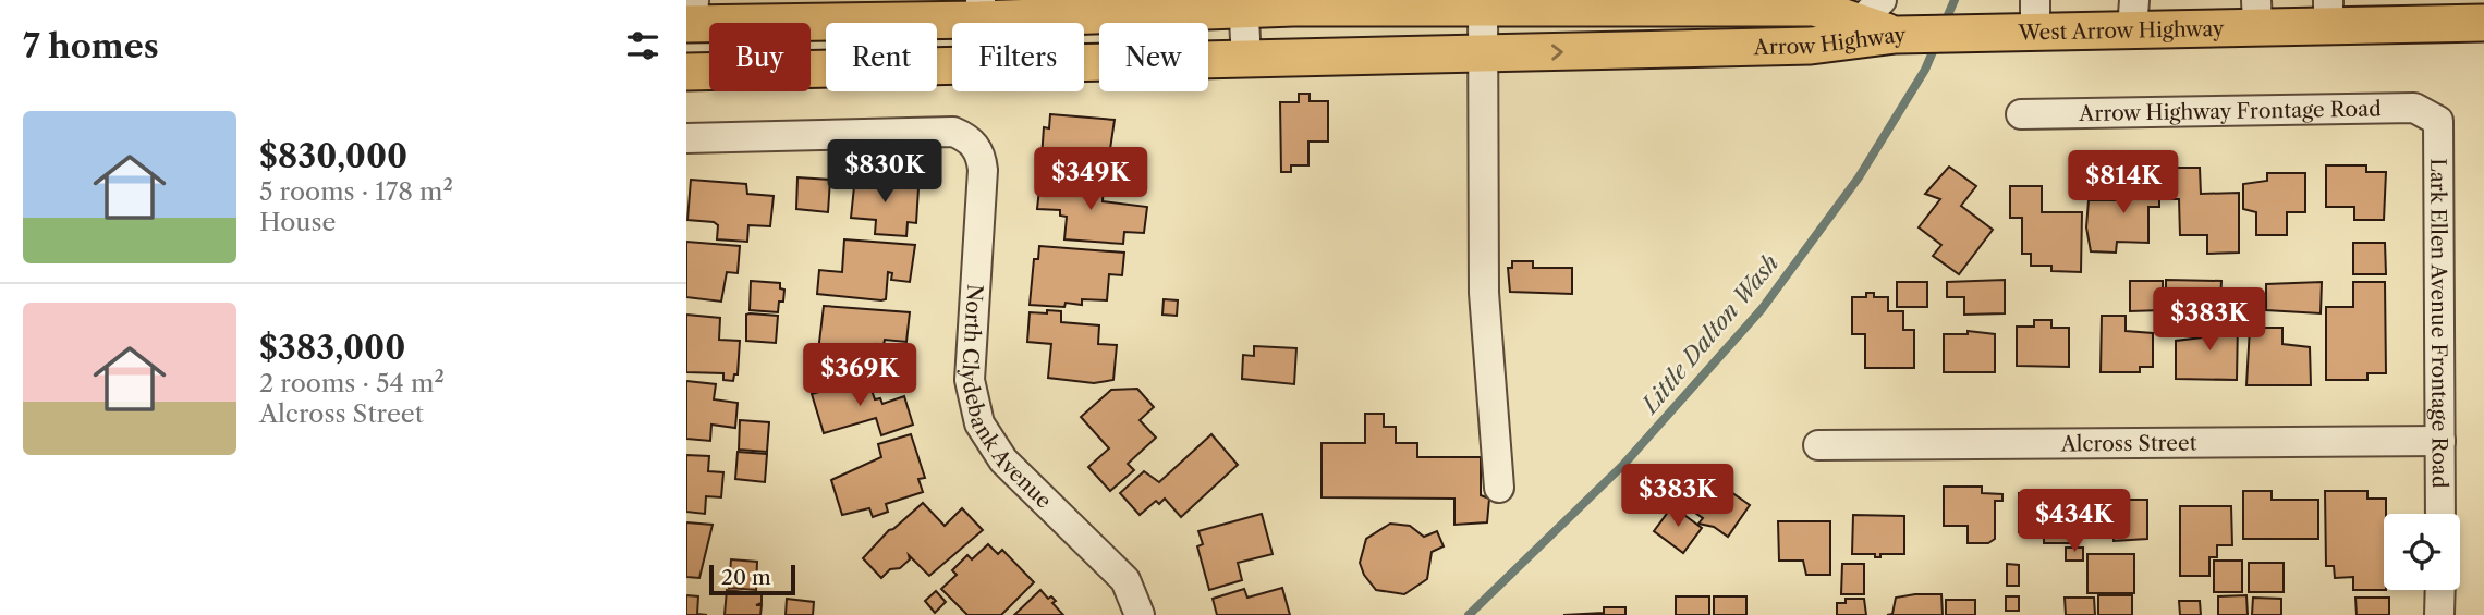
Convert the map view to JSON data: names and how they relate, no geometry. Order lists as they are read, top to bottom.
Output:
{
  "streets": {
    "main road": ["West Arrow Highway", "Arrow Highway"],
    "street": [
      "Arrow Highway Frontage Road",
      "Lark Ellen Avenue Frontage Road",
      "North Clydebank Avenue",
      "Alcross Street"
    ]
  },
  "crossings": [
    ["West Arrow Highway", "Arrow Highway"],
    ["Arrow Highway Frontage Road", "Lark Ellen Avenue Frontage Road"],
    ["Lark Ellen Avenue Frontage Road", "Alcross Street"]
  ],
  "water": ["Little Dalton Wash"],
  "scale_bar": "20 m",
  "page": {
    "heading": "7 homes",
    "chip": [
      "Buy",
      "Rent",
      "Filters",
      "New"
    ],
    "list": [
      {
        "name": "$830,000",
        "note": "5 rooms · 178 m² · House"
      },
      {
        "name": "$383,000",
        "note": "2 rooms · 54 m² · Alcross Street"
      }
    ],
    "price": [
      "$830K",
      "$349K",
      "$814K",
      "$383K",
      "$369K",
      "$383K",
      "$434K"
    ],
    "scale": "20 m"
  }
}
